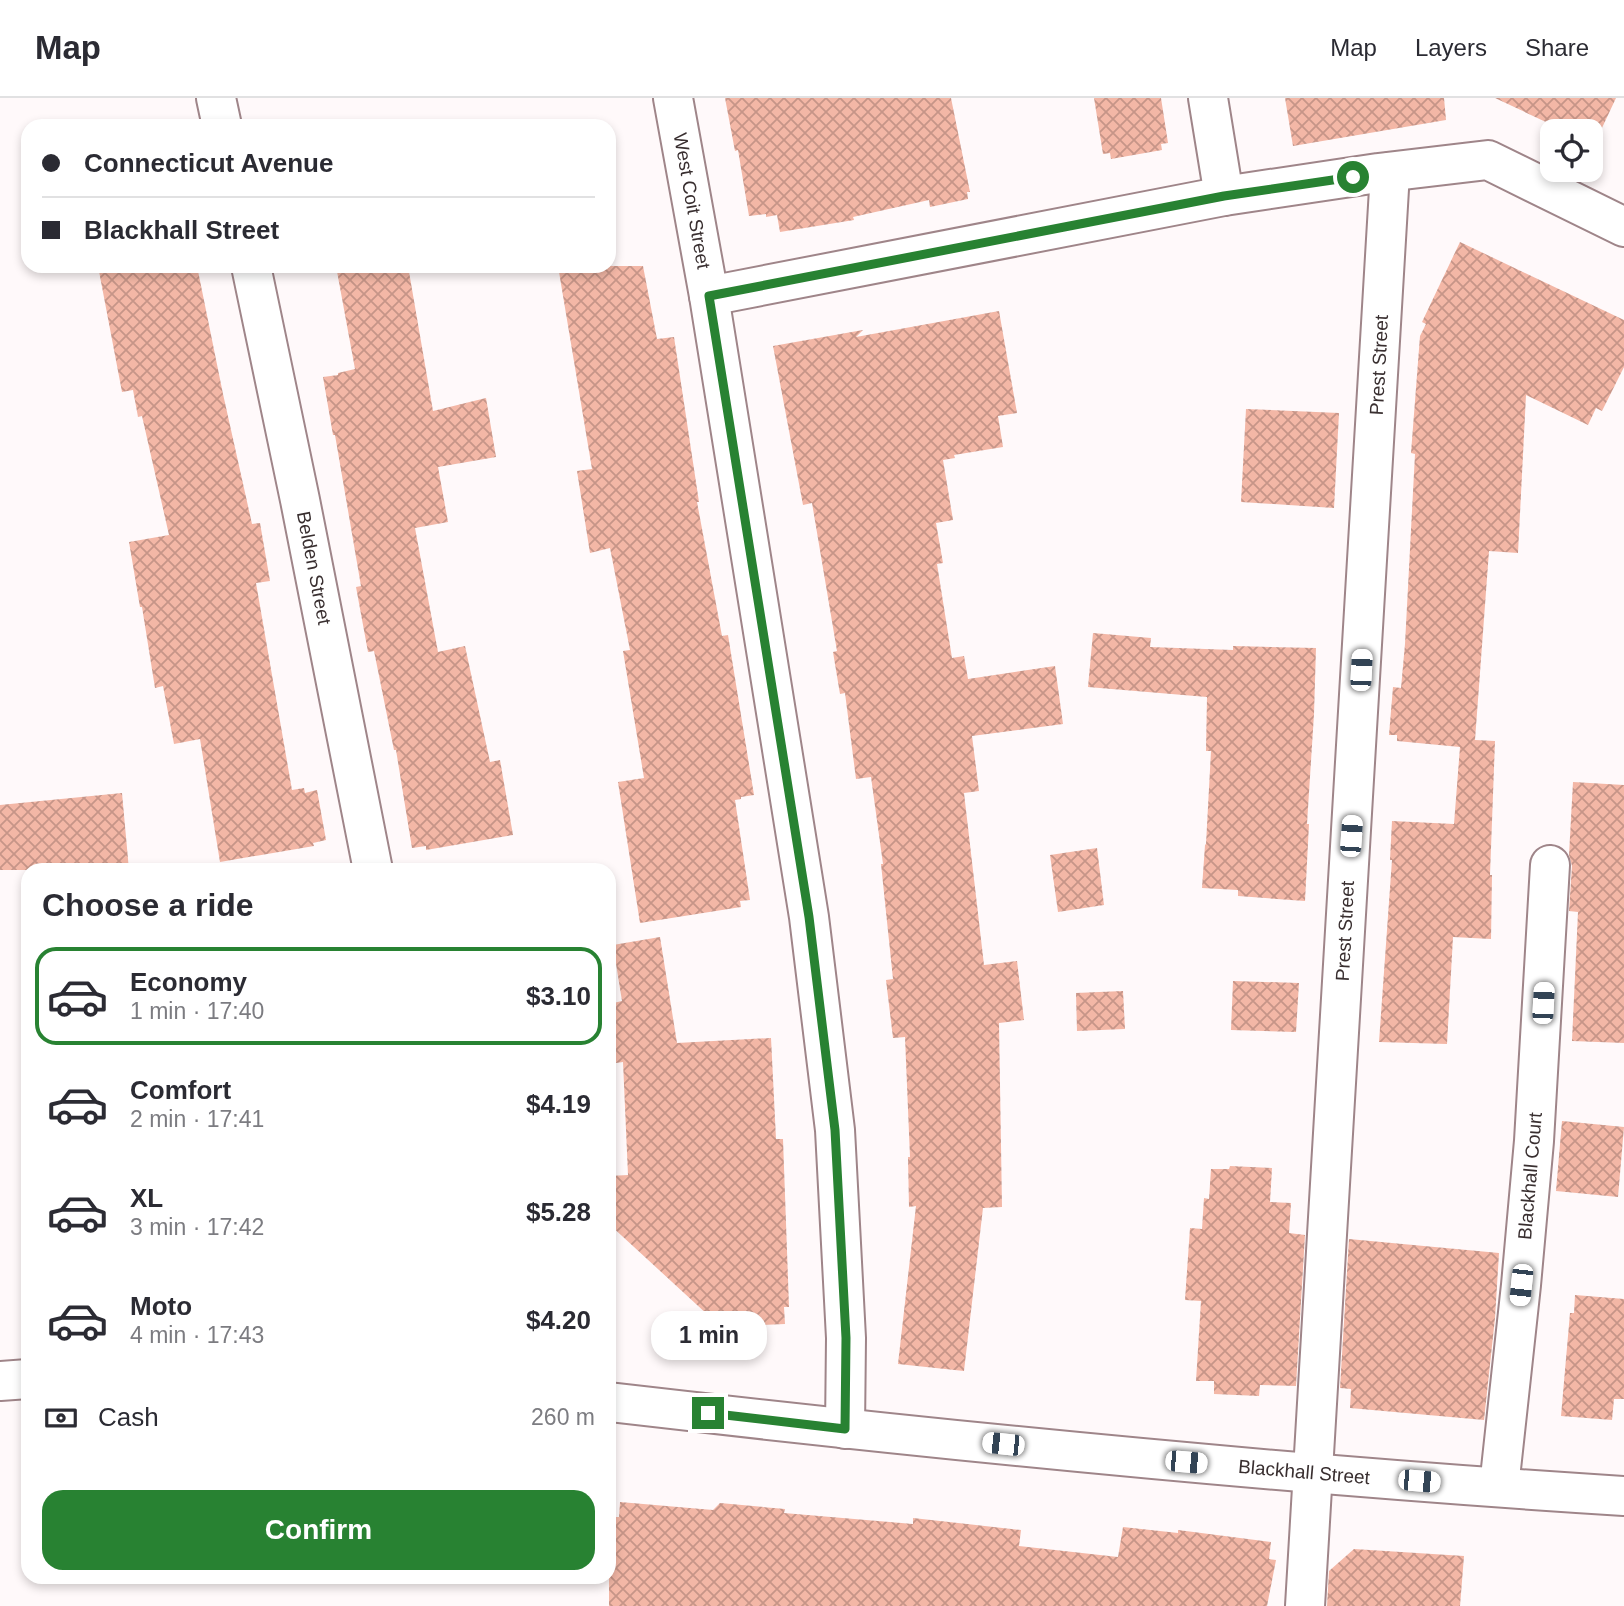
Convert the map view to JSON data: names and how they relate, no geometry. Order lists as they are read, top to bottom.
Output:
{
  "streets": {
    "street": [
      "West Coit Street",
      "Prest Street",
      "Belden Street",
      "Blackhall Court",
      "Blackhall Street"
    ]
  },
  "crossings": [
    ["West Coit Street", "Blackhall Street"],
    ["Prest Street", "Blackhall Street"],
    ["Blackhall Court", "Blackhall Street"]
  ],
  "page": {
    "header": "Map",
    "nav": ["Map", "Layers", "Share"],
    "banner": ["Connecticut Avenue", "Blackhall Street"],
    "heading": "Choose a ride",
    "list": [
      {
        "name": "Economy",
        "note": "1 min · 17:40",
        "value": "$3.10"
      },
      {
        "name": "Comfort",
        "note": "2 min · 17:41",
        "value": "$4.19"
      },
      {
        "name": "XL",
        "note": "3 min · 17:42",
        "value": "$5.28"
      },
      {
        "name": "Moto",
        "note": "4 min · 17:43",
        "value": "$4.20"
      }
    ],
    "bubble": "1 min",
    "pay": ["Cash", "260 m"],
    "buttons": "Confirm"
  }
}
